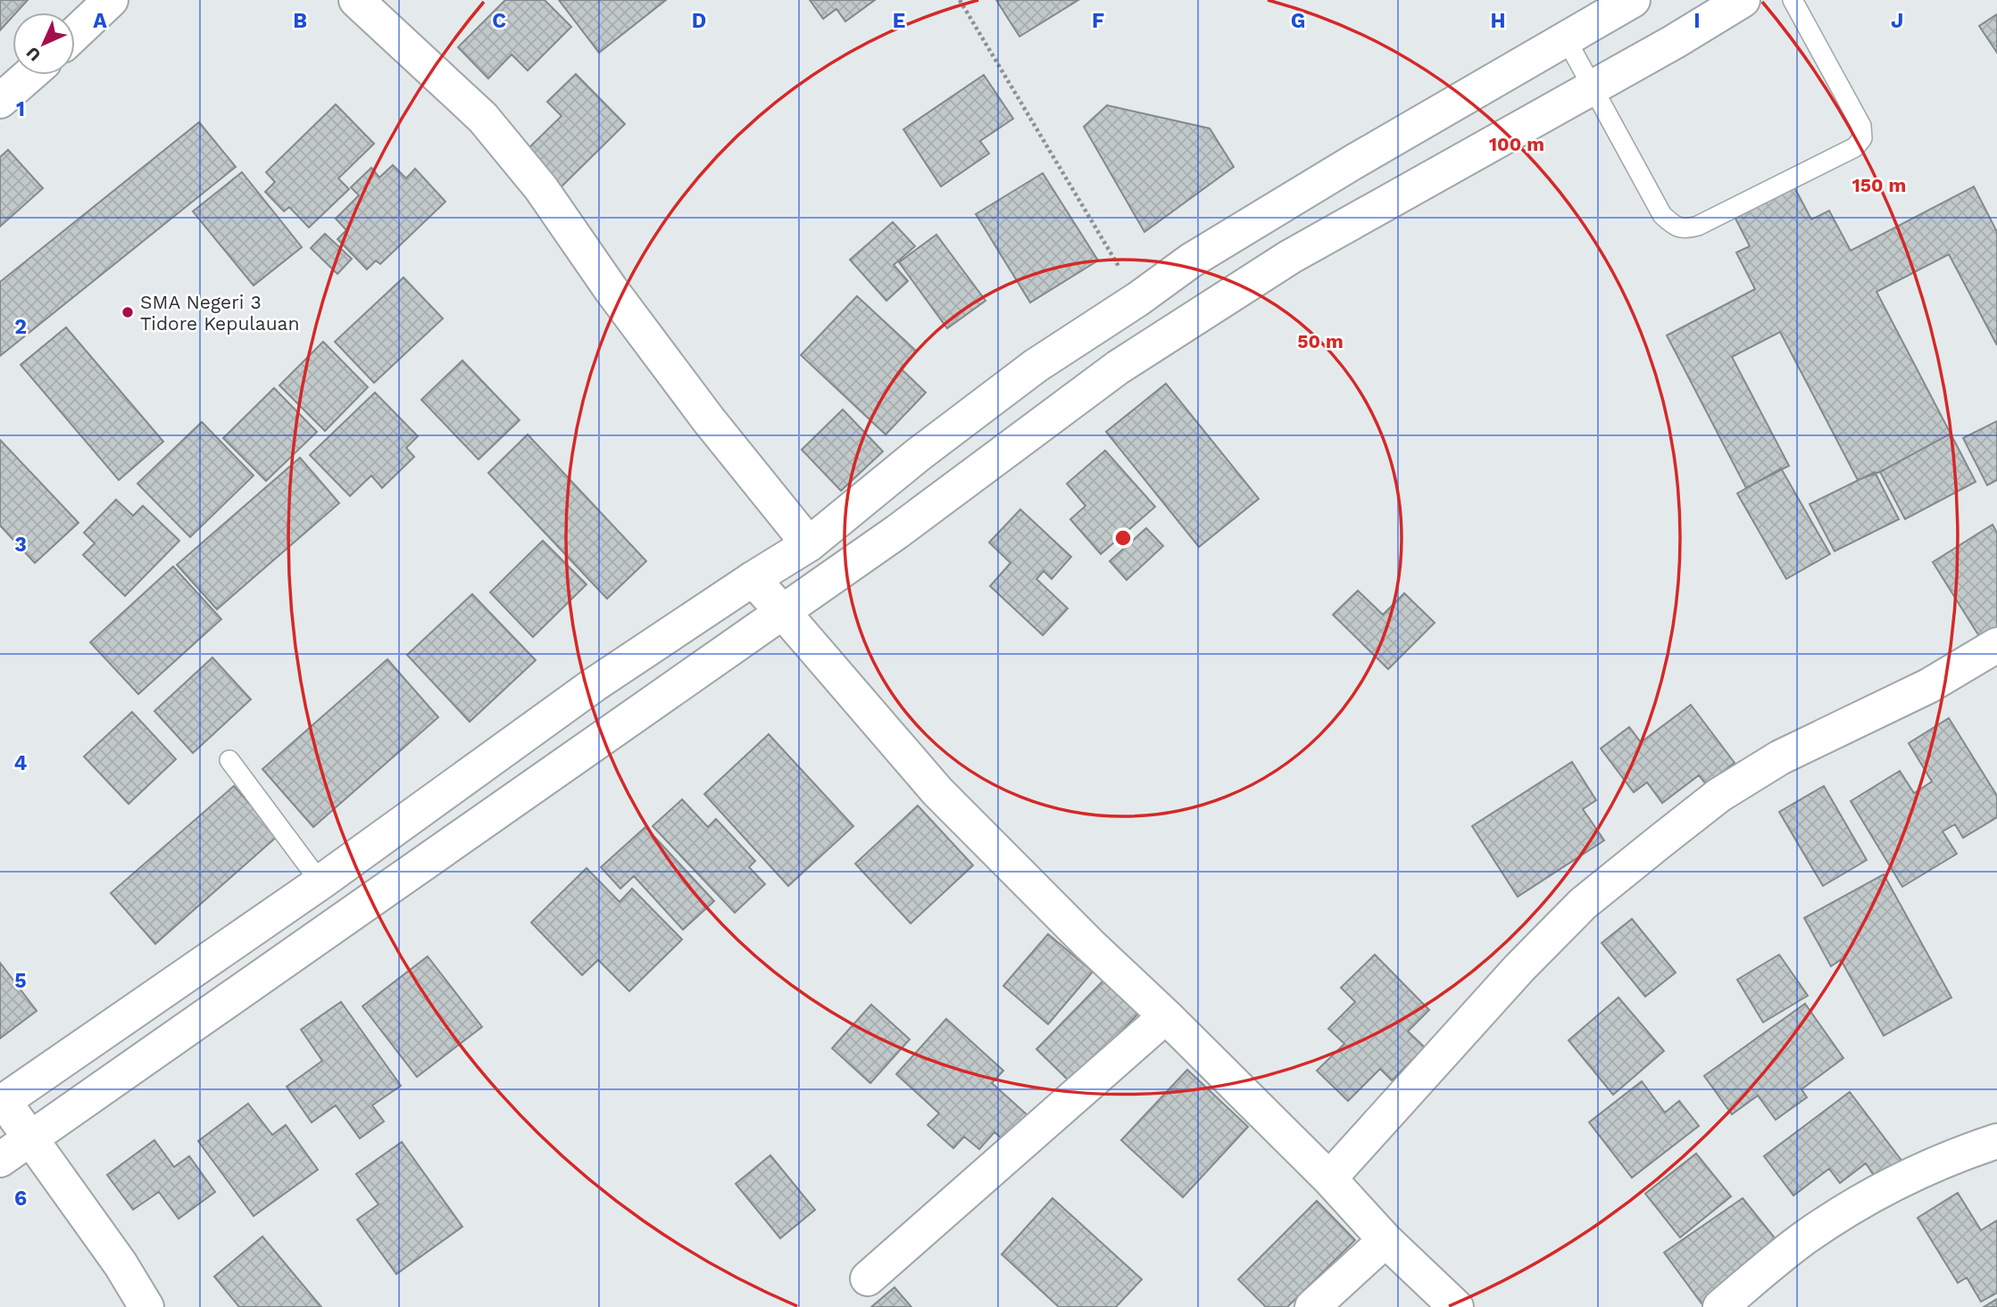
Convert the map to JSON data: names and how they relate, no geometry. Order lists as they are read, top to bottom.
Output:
{
  "places": ["SMA Negeri 3 Tidore Kepulauan"],
  "north": "bottom left",
  "grid": {
    "columns": [
      "A",
      "B",
      "C",
      "D",
      "E",
      "F",
      "G",
      "H",
      "I",
      "J"
    ],
    "rows": [
      "1",
      "2",
      "3",
      "4",
      "5",
      "6"
    ]
  },
  "rings": ["100 m", "150 m", "50 m"]
}
